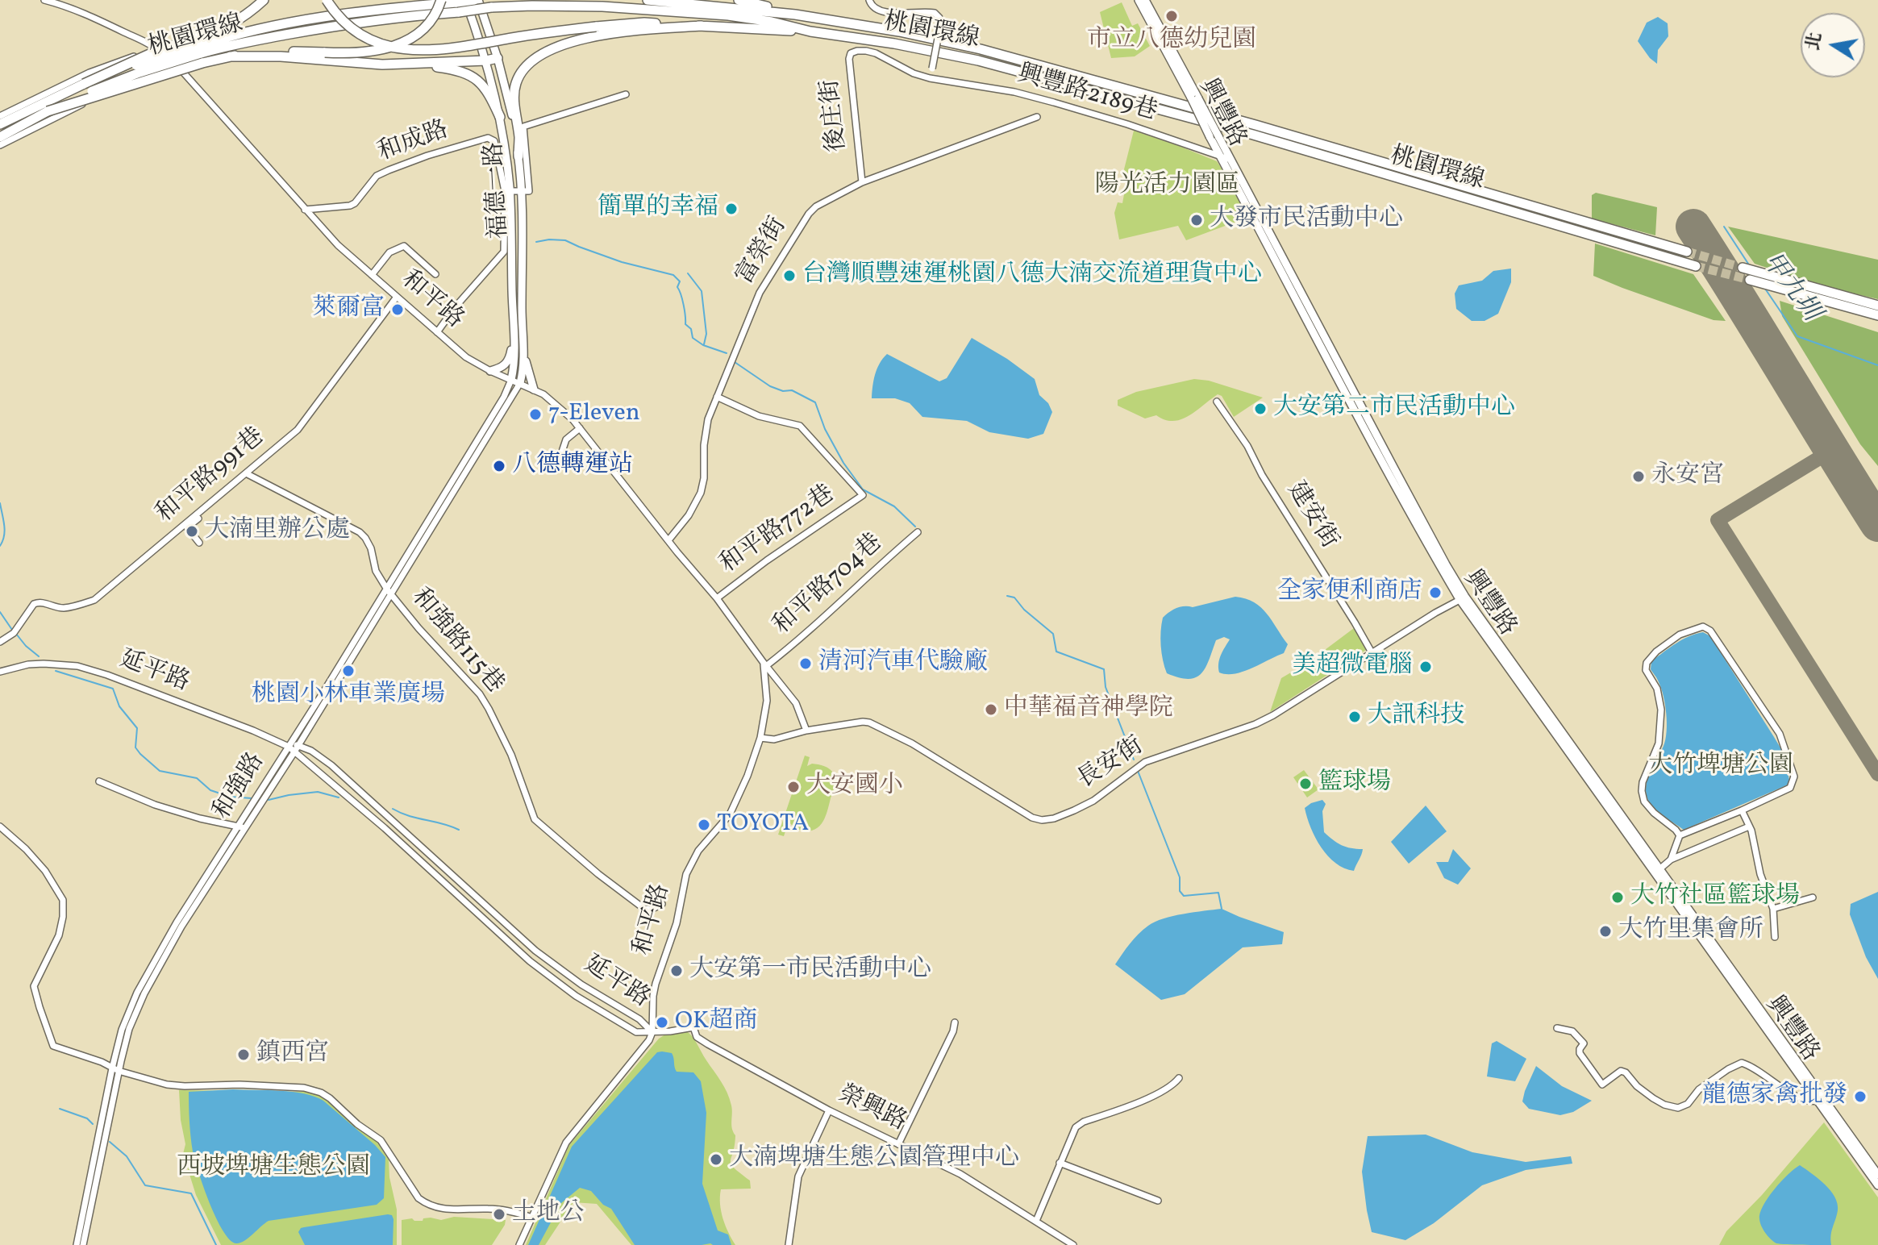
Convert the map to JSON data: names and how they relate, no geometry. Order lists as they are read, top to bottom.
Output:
{
  "streets": {
    "highway": ["桃園環線"],
    "main road": ["興豐路", "福德一路"],
    "street": [
      "興豐路2189巷",
      "後庄街",
      "和成路",
      "富榮街",
      "和平路",
      "和平路991巷",
      "建安街",
      "和平路772巷",
      "和平路704巷",
      "和強路115巷",
      "延平路",
      "長安街",
      "和強路",
      "榮興路"
    ]
  },
  "crossings": [
    ["桃園環線", "福德一路"],
    ["興豐路2189巷", "興豐路"],
    ["興豐路2189巷", "後庄街"],
    ["興豐路", "長安街"],
    ["後庄街", "富榮街"],
    ["和成路", "福德一路"],
    ["和成路", "和平路"],
    ["福德一路", "和平路"],
    ["福德一路", "和強路"],
    ["富榮街", "和平路"],
    ["富榮街", "和平路772巷"],
    ["和平路", "和平路991巷"],
    ["和平路", "和平路772巷"],
    ["和平路", "和平路704巷"],
    ["和平路", "延平路"],
    ["和平路", "長安街"],
    ["和平路", "和強路"],
    ["和平路", "榮興路"],
    ["建安街", "長安街"],
    ["和強路115巷", "和強路"],
    ["延平路", "和強路"],
    ["延平路", "榮興路"]
  ],
  "water": ["甲九圳"],
  "parks": ["陽光活力園區", "大竹埤塘公園", "西坡埤塘生態公園"],
  "places": [
    "市立八德幼兒園",
    "簡單的幸福",
    "大發市民活動中心",
    "台灣順豐速運桃園八德大湳交流道理貨中心",
    "萊爾富",
    "大安第二市民活動中心",
    "7-Eleven",
    "八德轉運站",
    "永安宮",
    "大湳里辦公處",
    "全家便利商店",
    "清河汽車代驗廠",
    "美超微電腦",
    "桃園小林車業廣場",
    "中華福音神學院",
    "大訊科技",
    "籃球場",
    "大安國小",
    "TOYOTA",
    "大竹社區籃球場",
    "大竹里集會所",
    "大安第一市民活動中心",
    "OK超商",
    "鎮西宮",
    "龍德家禽批發",
    "大湳埤塘生態公園管理中心",
    "土地公"
  ],
  "north": "left"
}
